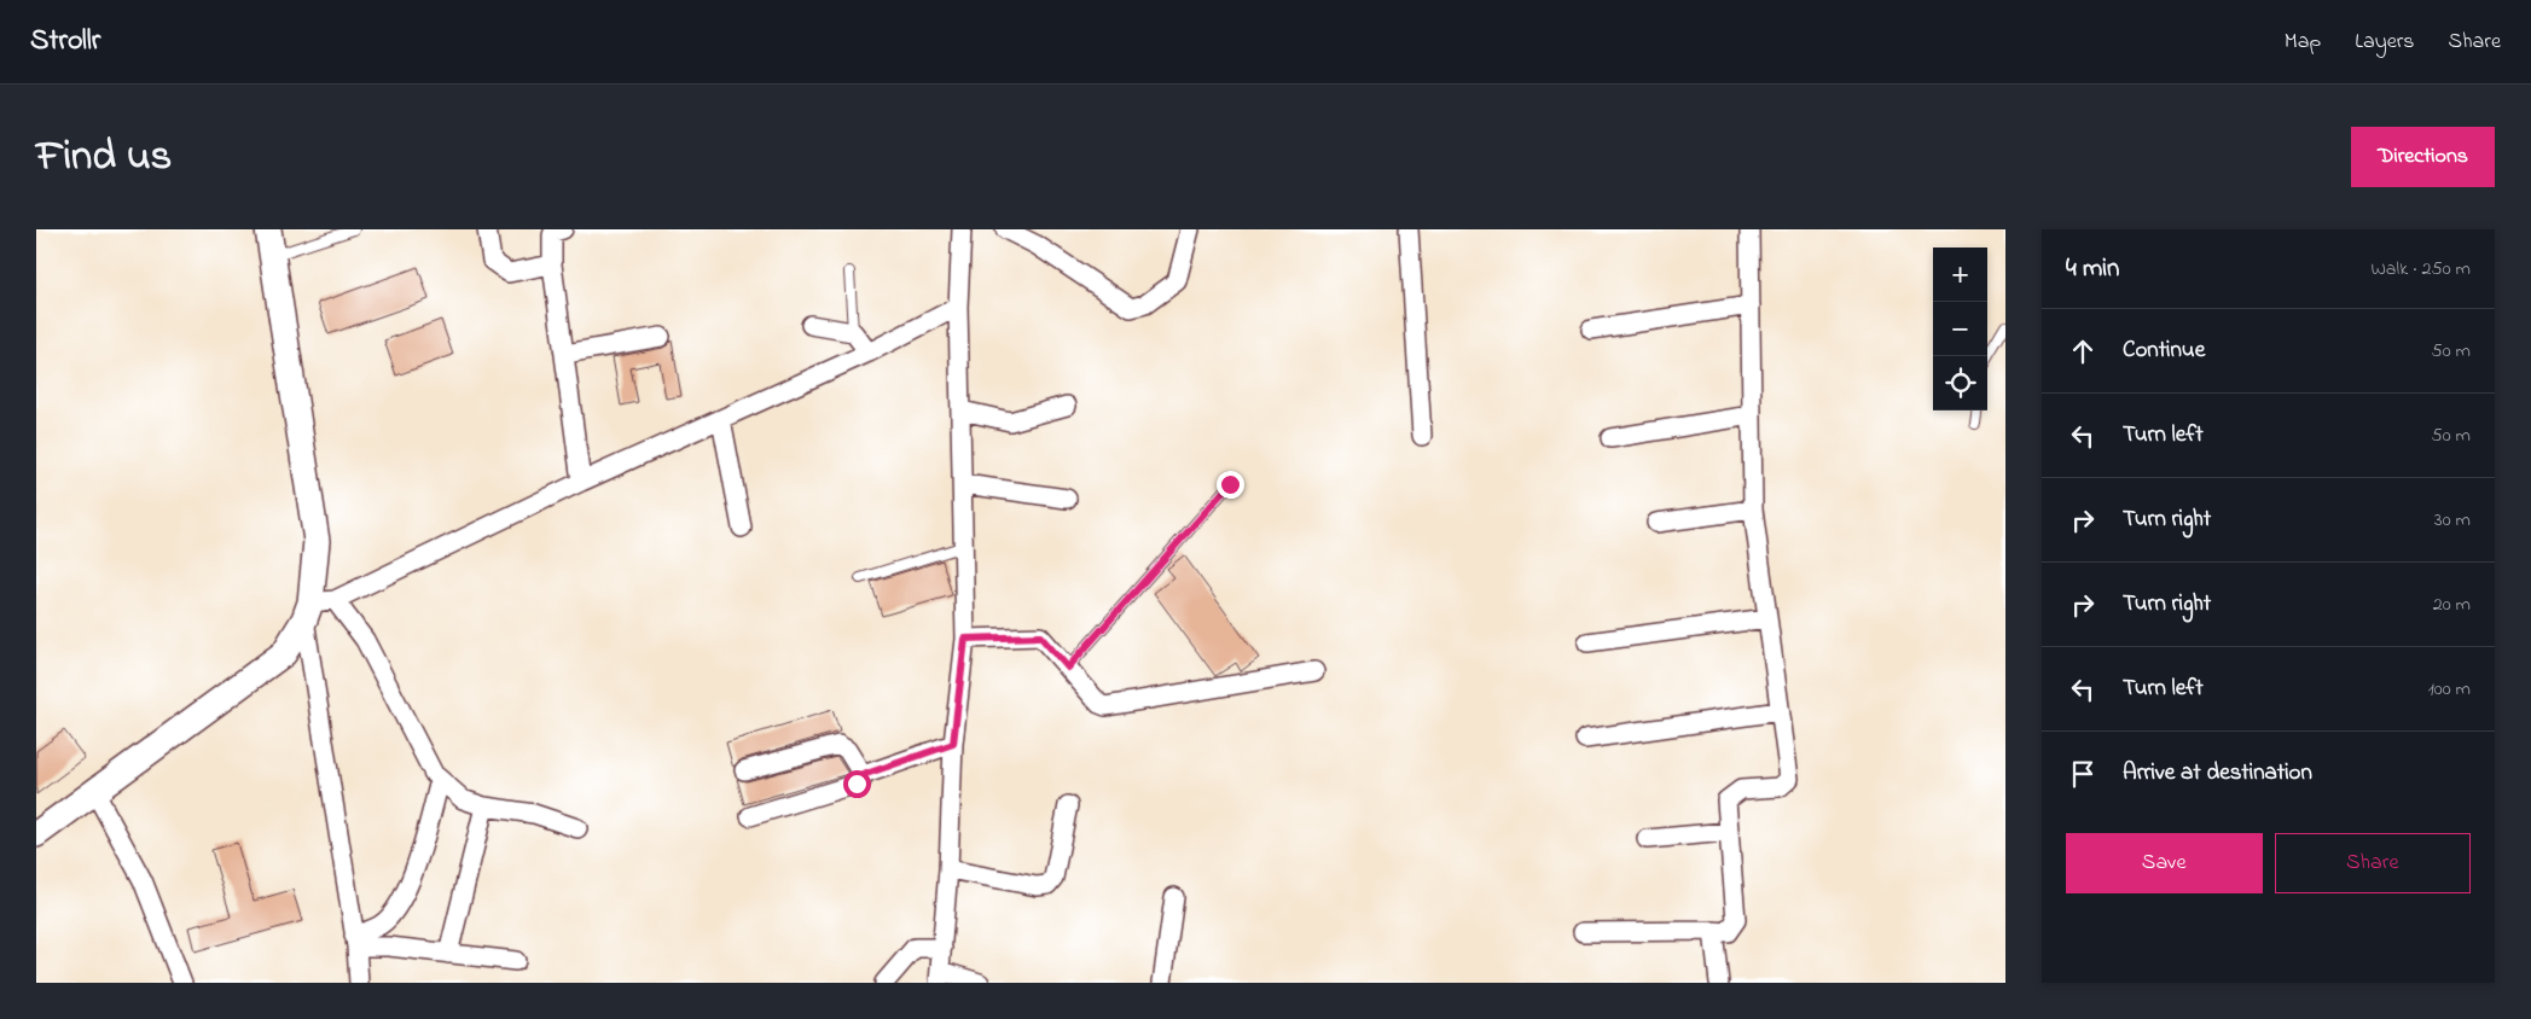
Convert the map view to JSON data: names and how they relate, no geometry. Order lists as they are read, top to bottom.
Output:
{
  "page": {
    "header": "Strollr",
    "nav": ["Map", "Layers", "Share"],
    "title": "Find us",
    "buttons": [
      "Directions",
      ["Save", "Share"]
    ],
    "heading": ["4 min", "Walk · 250 m"],
    "map_buttons": ["+", "−"],
    "list": [
      ["Continue", "50 m"],
      ["Turn left", "50 m"],
      ["Turn right", "30 m"],
      ["Turn right", "20 m"],
      ["Turn left", "100 m"],
      "Arrive at destination"
    ]
  }
}
